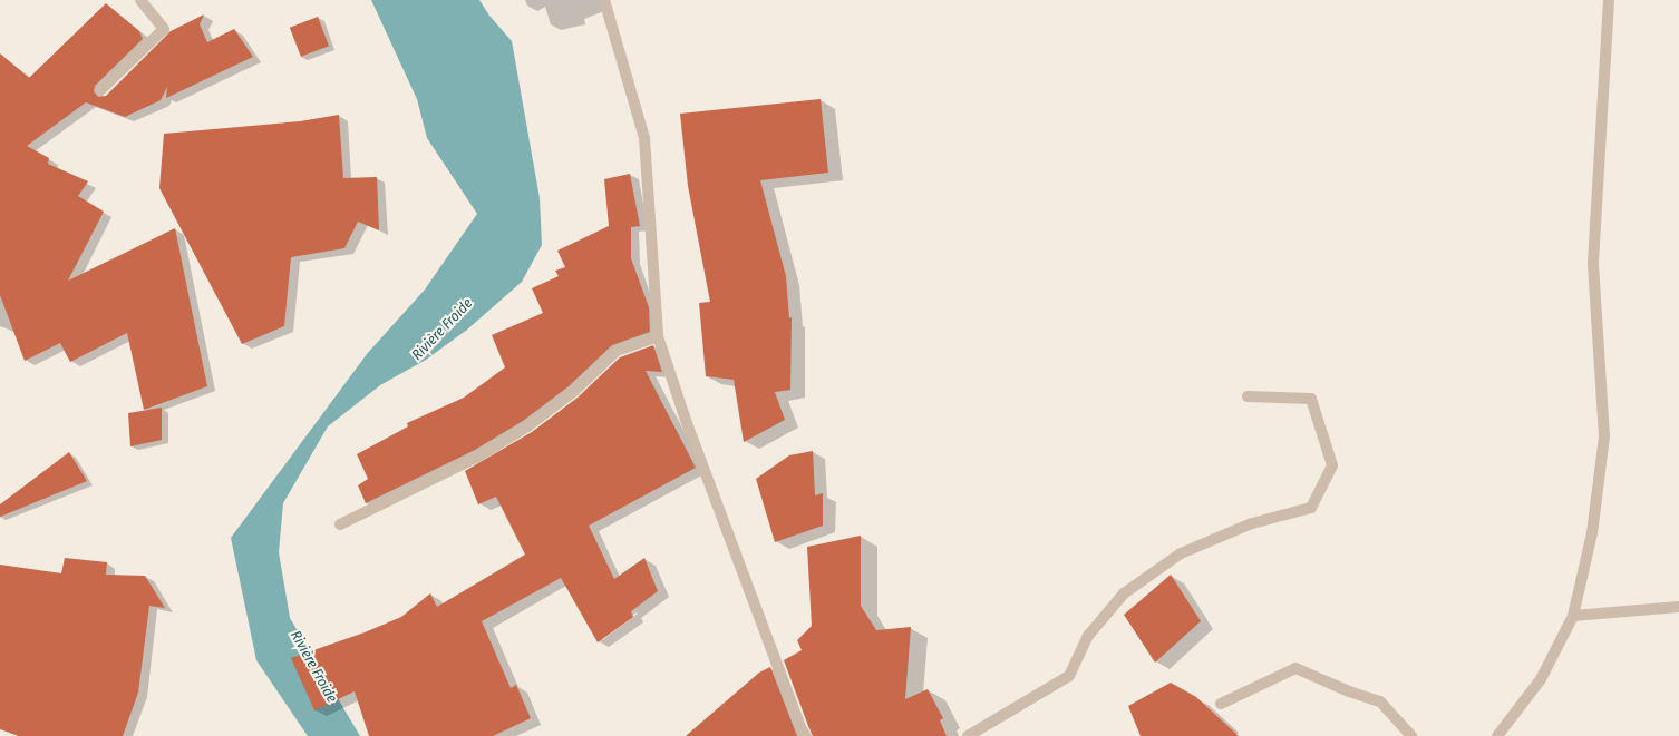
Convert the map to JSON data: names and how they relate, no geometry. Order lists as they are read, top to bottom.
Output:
{
  "water": ["Rivière Froide"]
}
